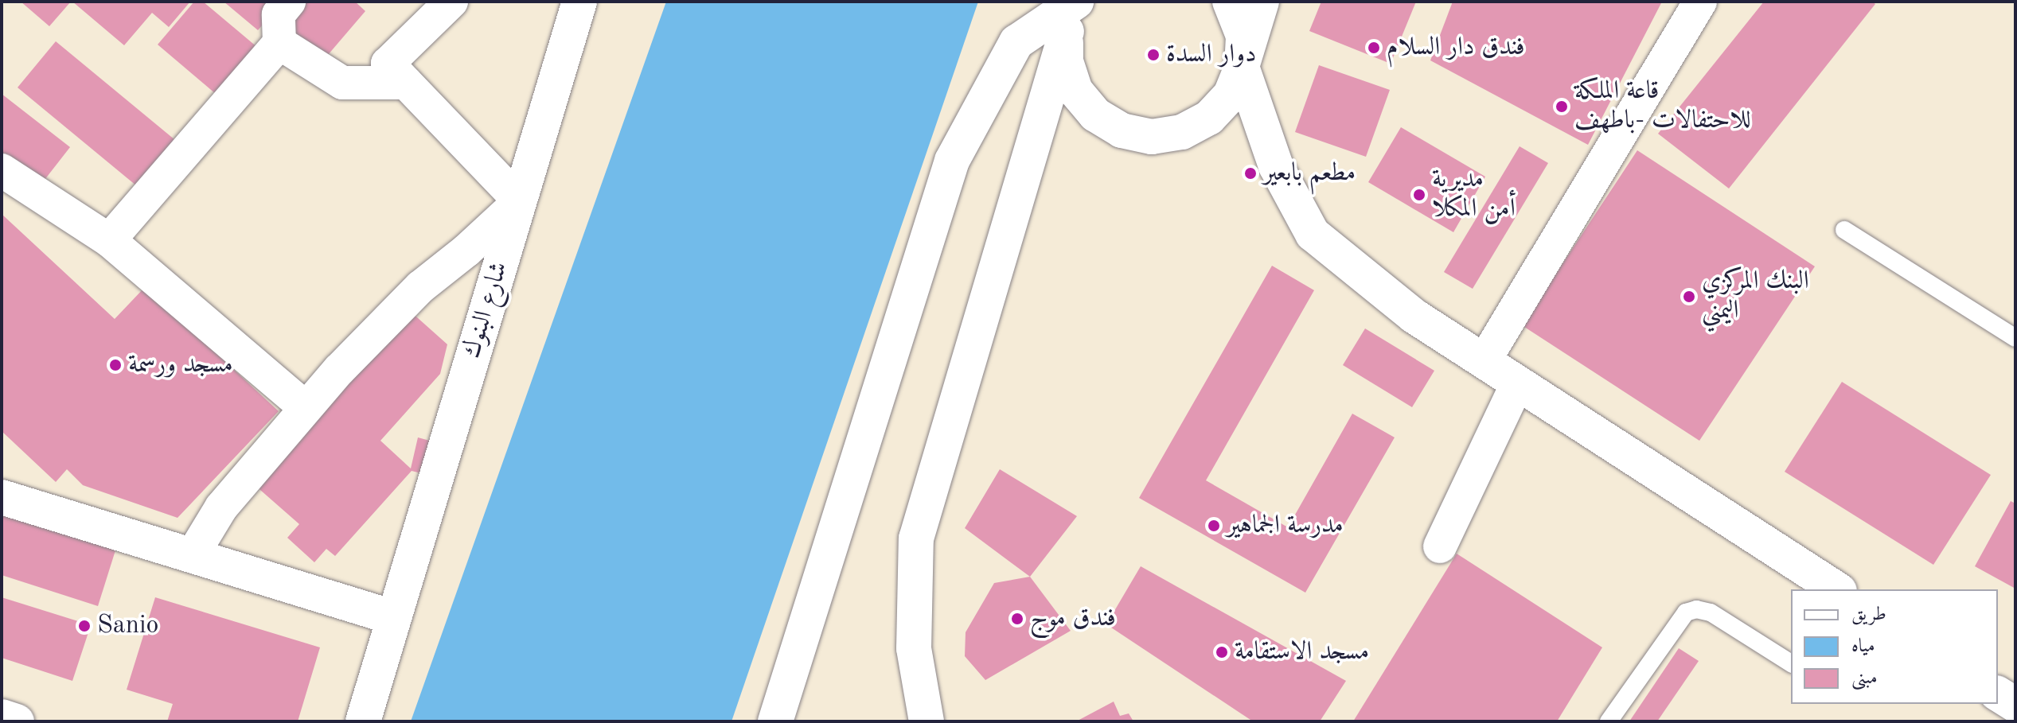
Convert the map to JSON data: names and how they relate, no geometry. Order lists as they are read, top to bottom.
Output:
{
  "streets": {
    "main road": ["شارع البنوك"]
  },
  "places": [
    "فندق دار السلام",
    "دوار السدة",
    "قاعة الملكة للاحتفالات -باطهف",
    "مطعم بابعير",
    "مديرية أمن المكلا",
    "البنك المركزي اليمني",
    "مسجد ورسمة",
    "مدرسة الجماهير",
    "فندق موج",
    "Sanio",
    "مسجد الاستقامة"
  ],
  "legend": ["طريق", "مياه", "مبنى"]
}
